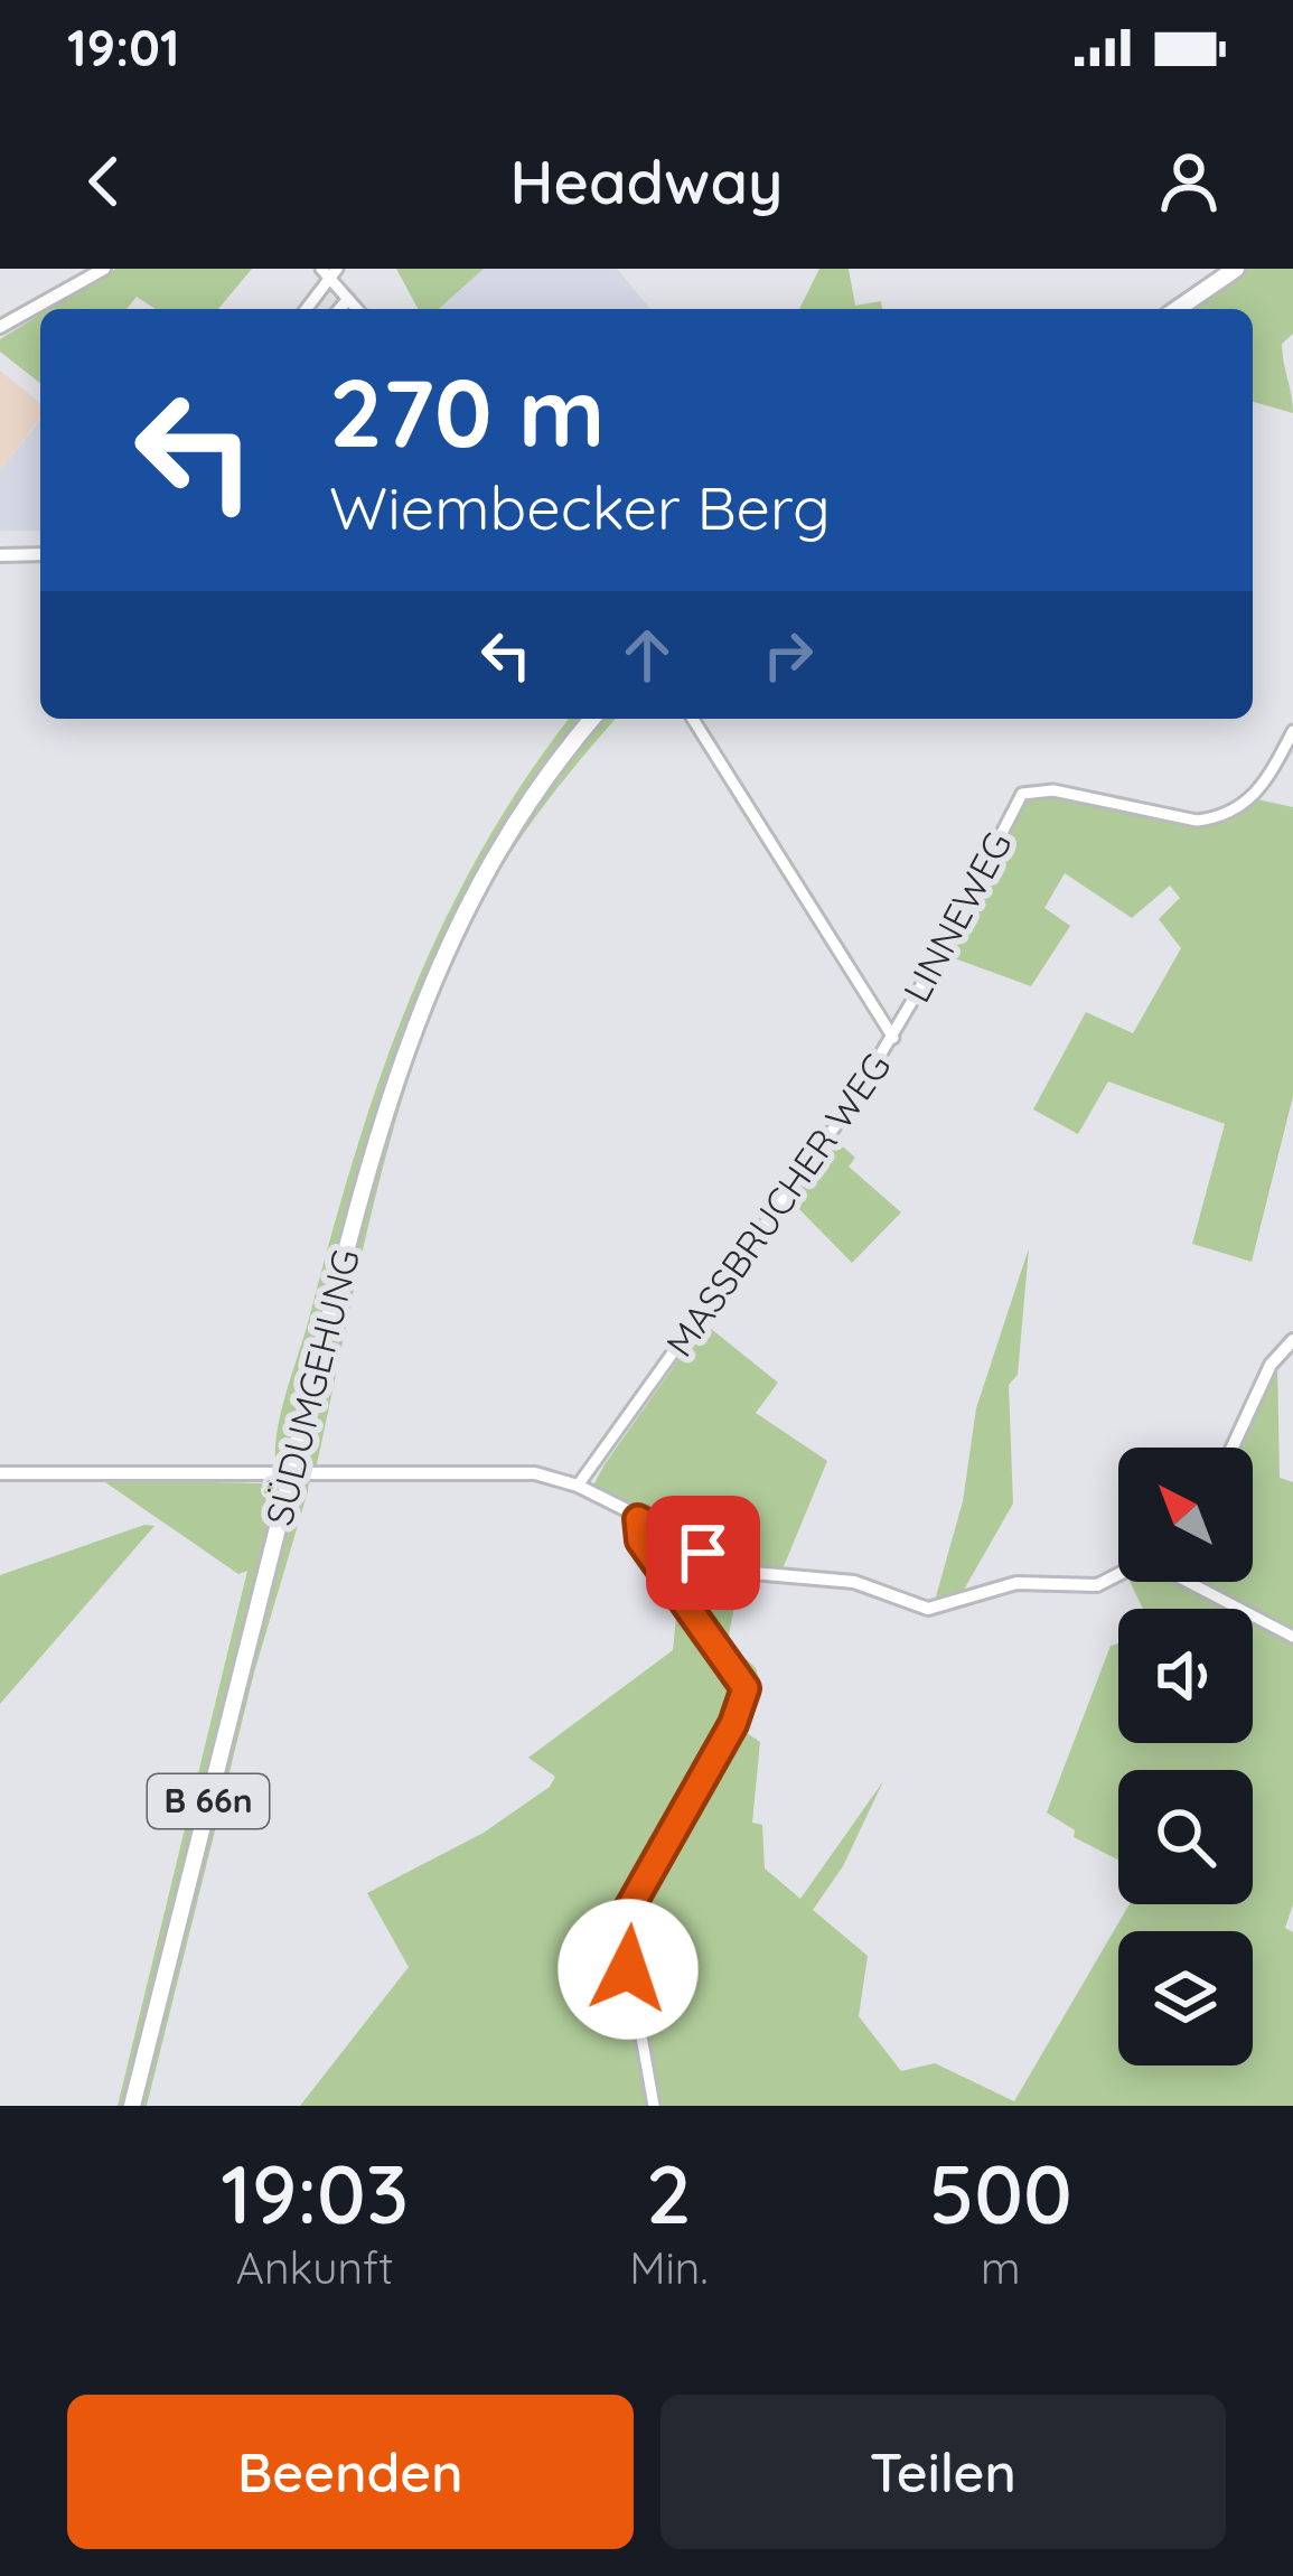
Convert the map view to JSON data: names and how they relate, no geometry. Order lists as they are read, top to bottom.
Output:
{
  "streets": {
    "main road": ["SÜDUMGEHUNG", "B 66n"],
    "street": ["LINNEWEG", "MASSBRUCHER WEG"]
  },
  "crossings": [
    ["LINNEWEG", "MASSBRUCHER WEG"]
  ],
  "north": "top left",
  "page": {
    "status": "19:01",
    "header": "Headway",
    "turn": ["270 m", "Wiembecker Berg"],
    "eta": [
      "19:03",
      "Ankunft",
      "2",
      "Min.",
      "500",
      "m"
    ],
    "buttons": ["Beenden", "Teilen"]
  }
}
